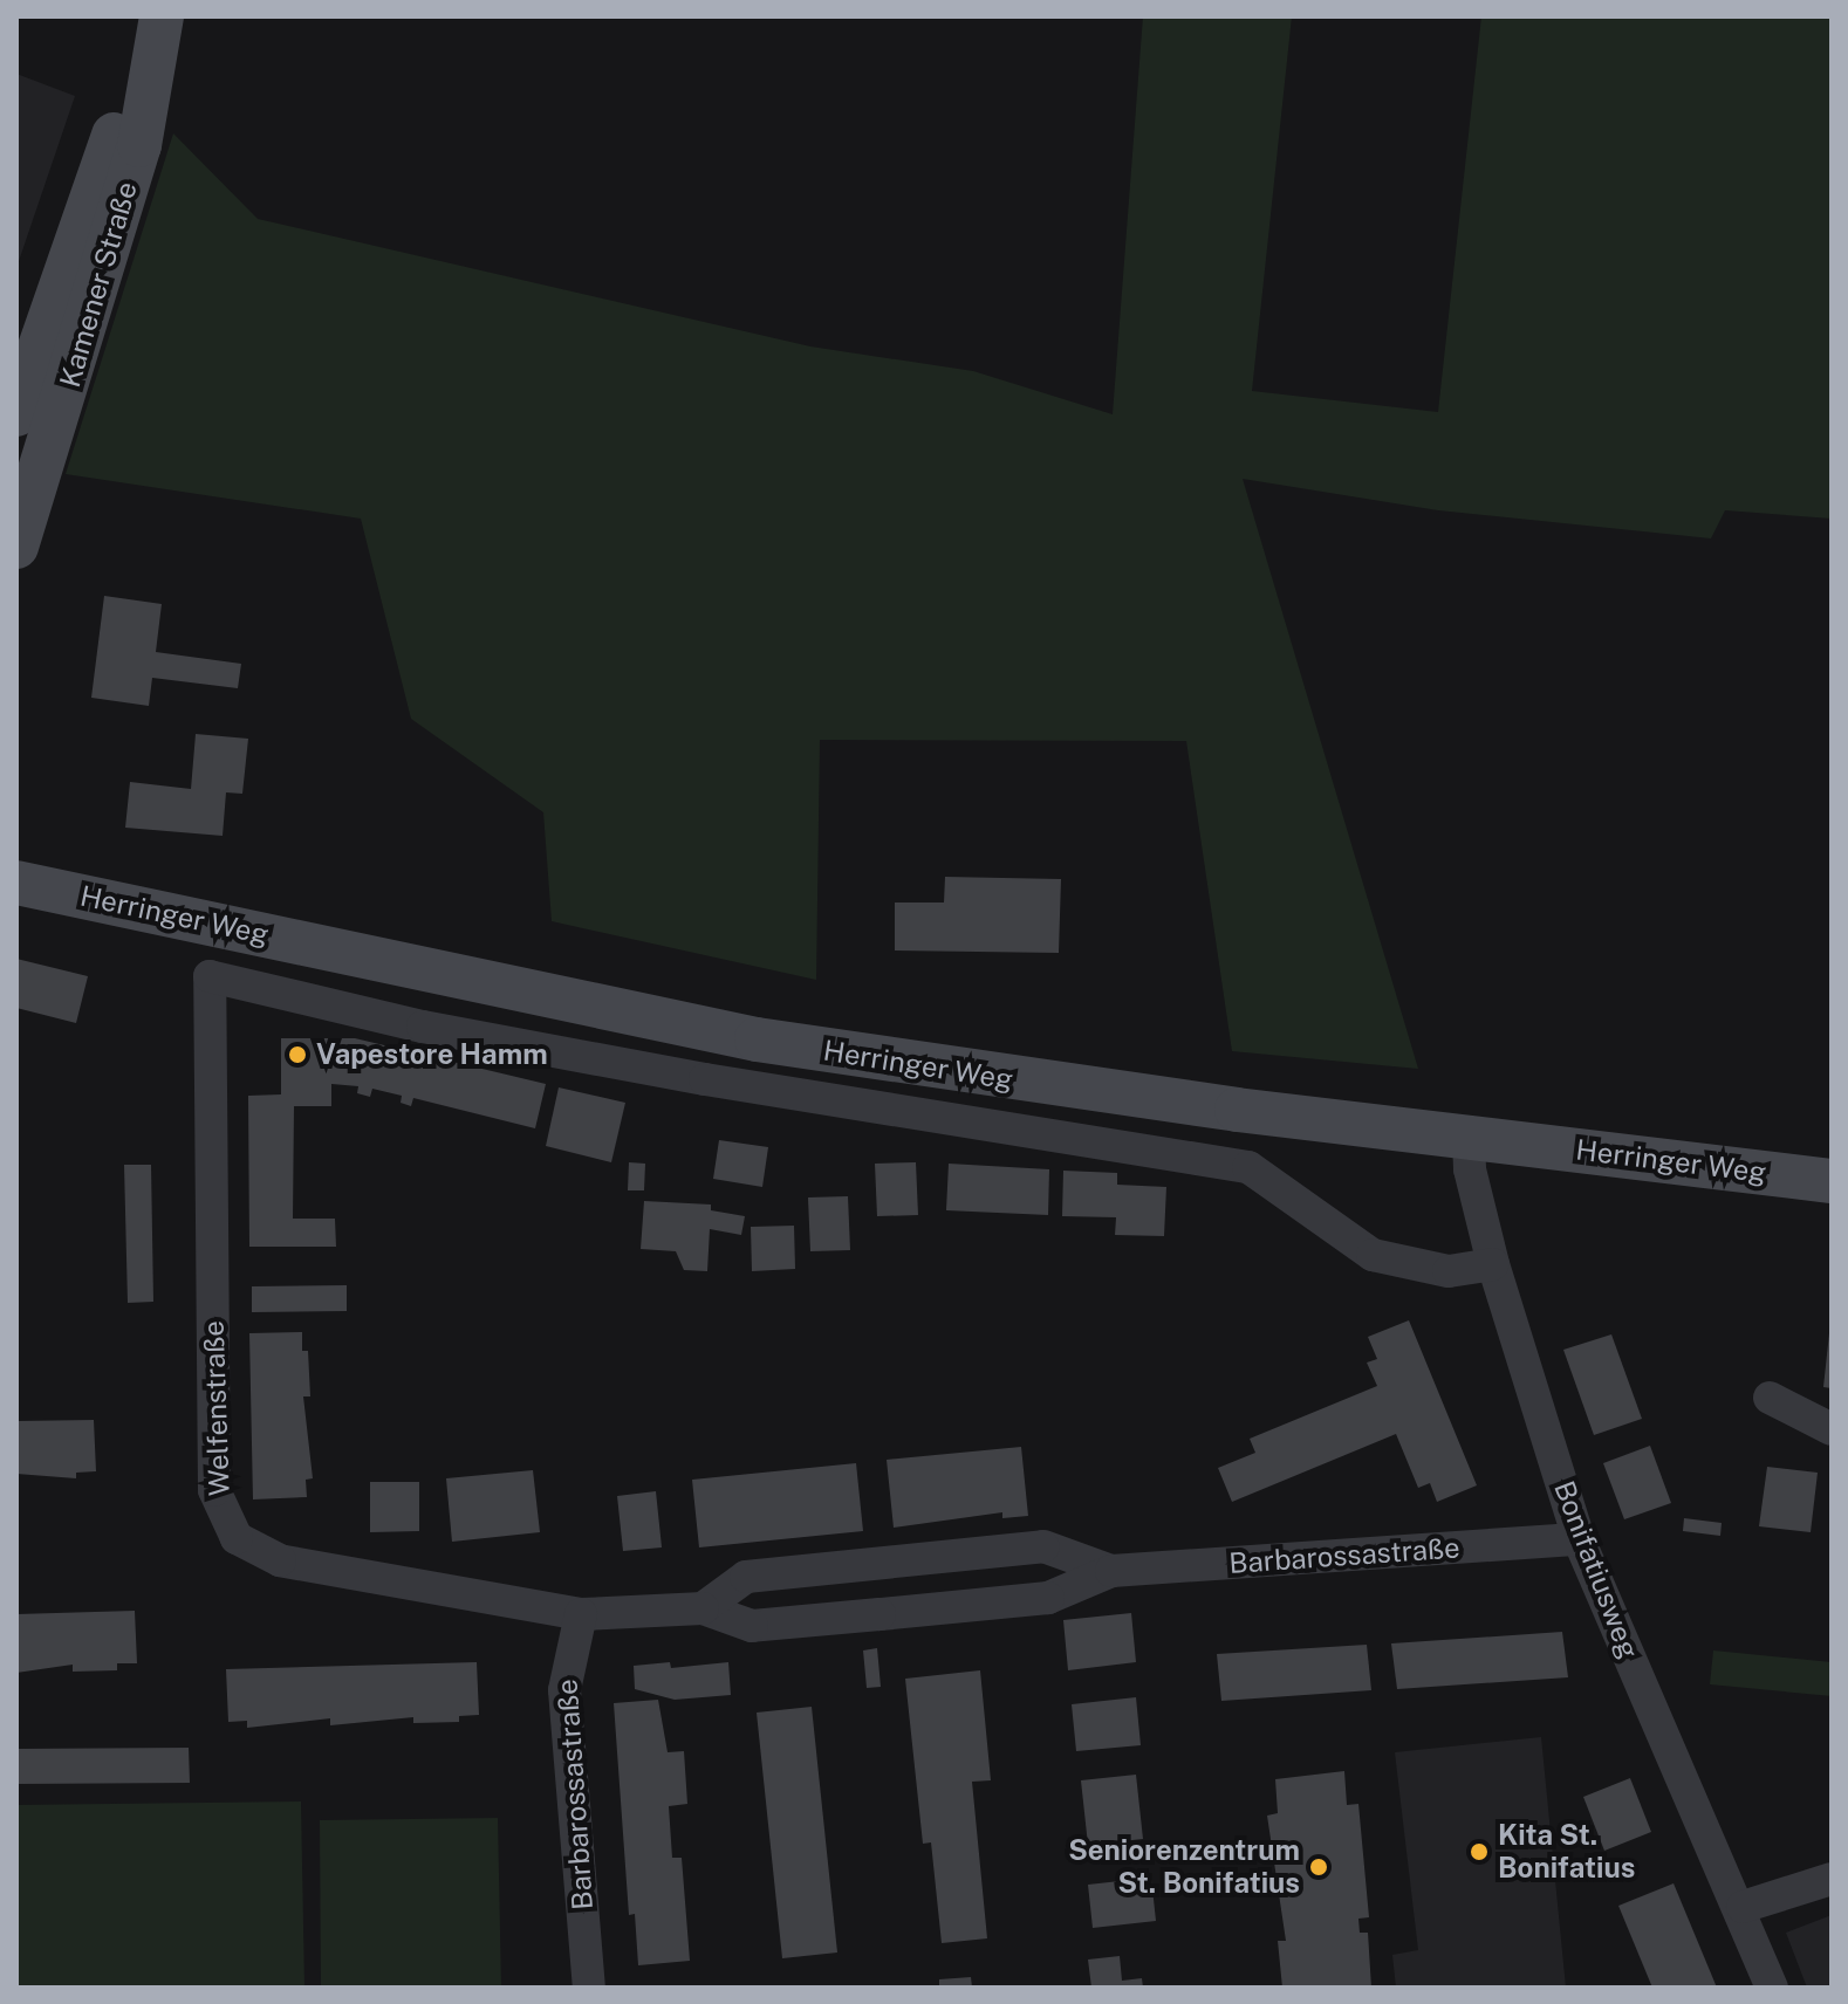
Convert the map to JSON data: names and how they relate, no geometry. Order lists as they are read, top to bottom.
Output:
{
  "streets": {
    "main road": ["Kamener Straße", "Herringer Weg"],
    "street": ["Welfenstraße", "Barbarossastraße", "Bonifatiusweg"]
  },
  "crossings": [
    ["Herringer Weg", "Welfenstraße"],
    ["Herringer Weg", "Bonifatiusweg"],
    ["Welfenstraße", "Barbarossastraße"],
    ["Barbarossastraße", "Bonifatiusweg"]
  ],
  "places": ["Vapestore Hamm", "Kita St. Bonifatius", "Seniorenzentrum St. Bonifatius"]
}
